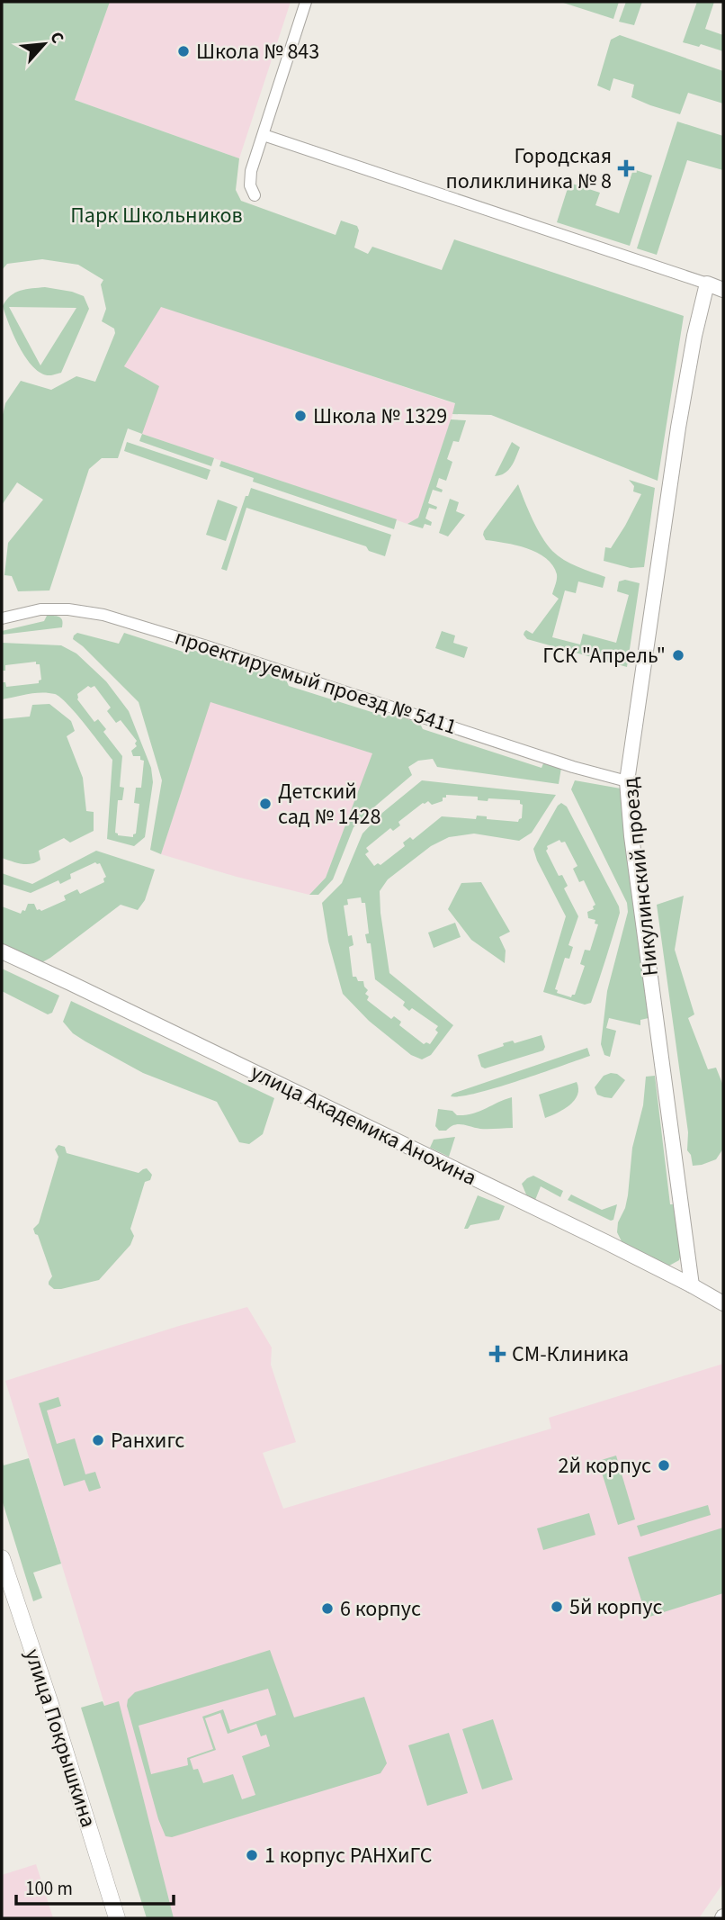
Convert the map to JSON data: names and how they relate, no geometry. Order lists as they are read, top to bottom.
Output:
{
  "streets": {
    "main road": ["улица Покрышкина"],
    "street": ["проектируемый проезд № 5411", "Никулинский проезд", "улица Академика Анохина"]
  },
  "crossings": [
    ["проектируемый проезд № 5411", "Никулинский проезд"],
    ["Никулинский проезд", "улица Академика Анохина"]
  ],
  "parks": ["Парк Школьников"],
  "places": {
    "other": [
      "Школа № 843",
      "Школа № 1329",
      "ГСК \"Апрель\"",
      "Детский сад № 1428",
      "Ранхигс",
      "2й корпус",
      "5й корпус",
      "6 корпус",
      "1 корпус РАНХиГС"
    ],
    "health": ["Городская поликлиника № 8", "СМ-Клиника"]
  },
  "scale_bar": "100 m",
  "north": "top right"
}
